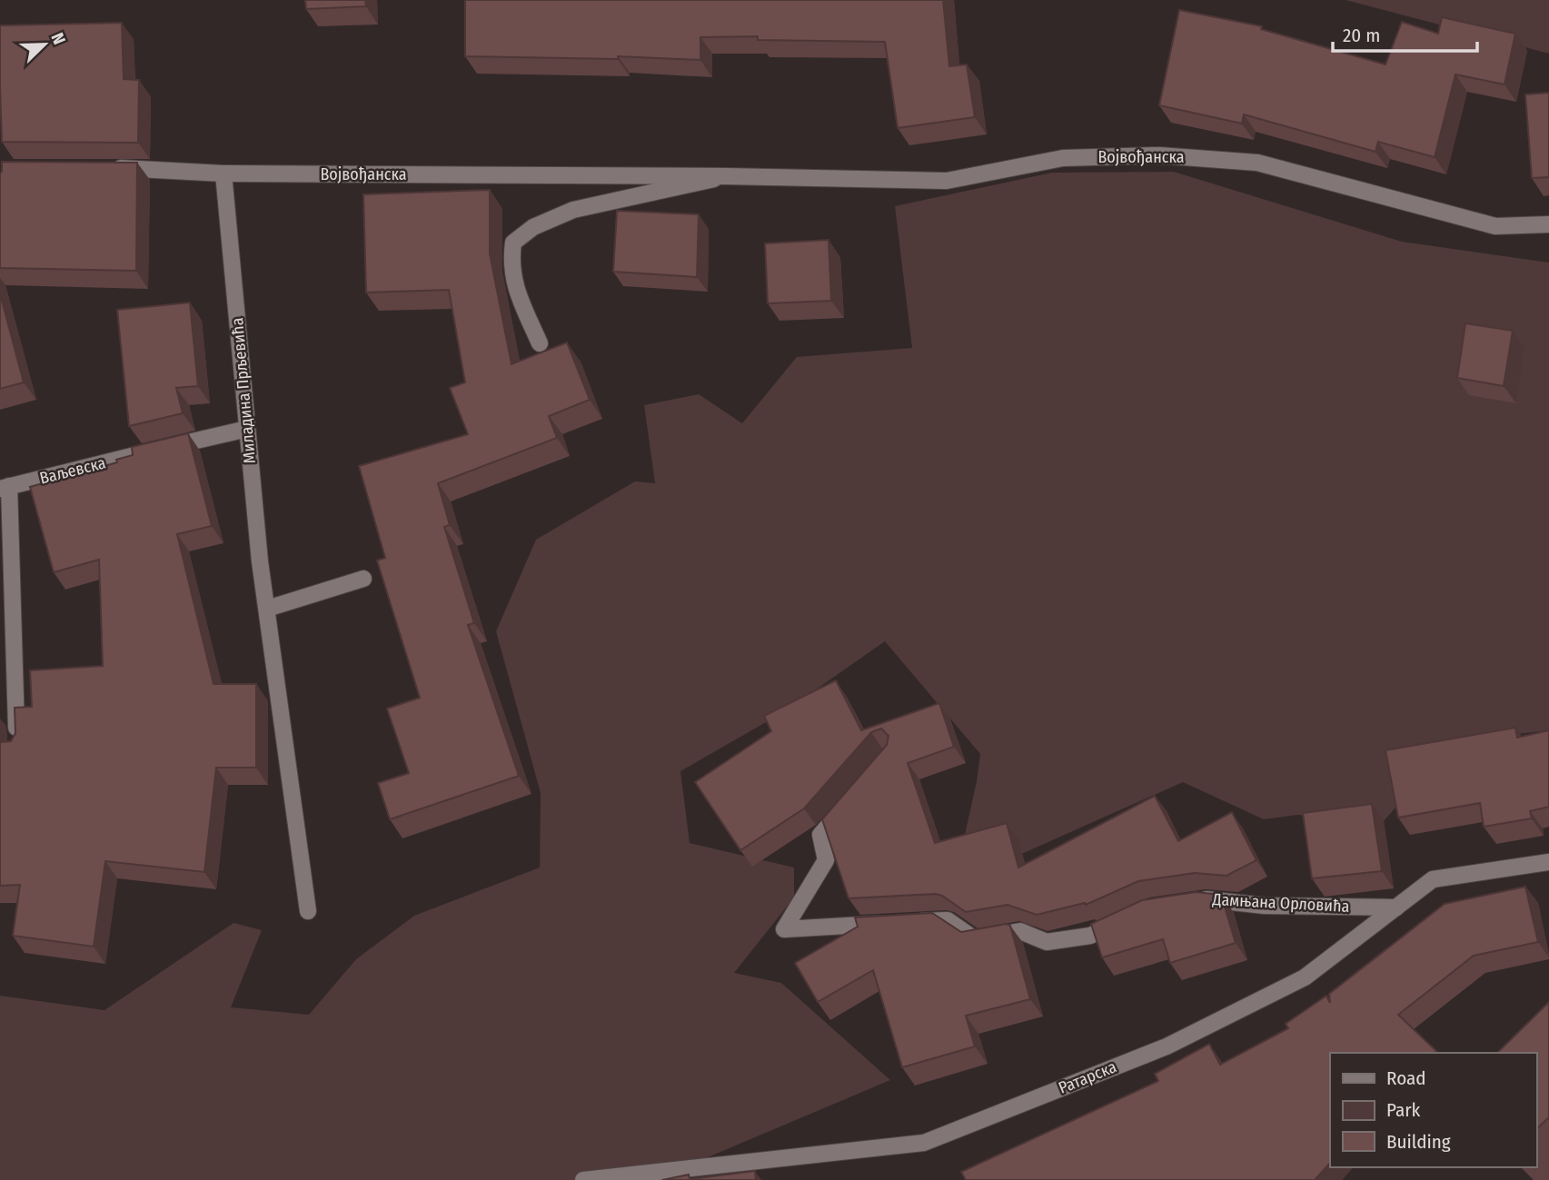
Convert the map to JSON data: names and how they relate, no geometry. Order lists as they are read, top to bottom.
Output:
{
  "streets": {
    "street": [
      "Војвођанска",
      "Миладина Прљевића",
      "Ваљевска",
      "Дамњана Орловића",
      "Ратарска"
    ]
  },
  "crossings": [
    ["Војвођанска", "Миладина Прљевића"],
    ["Миладина Прљевића", "Ваљевска"],
    ["Дамњана Орловића", "Ратарска"]
  ],
  "legend": ["Road", "Park", "Building"],
  "scale_bar": "20 m",
  "north": "top right"
}
